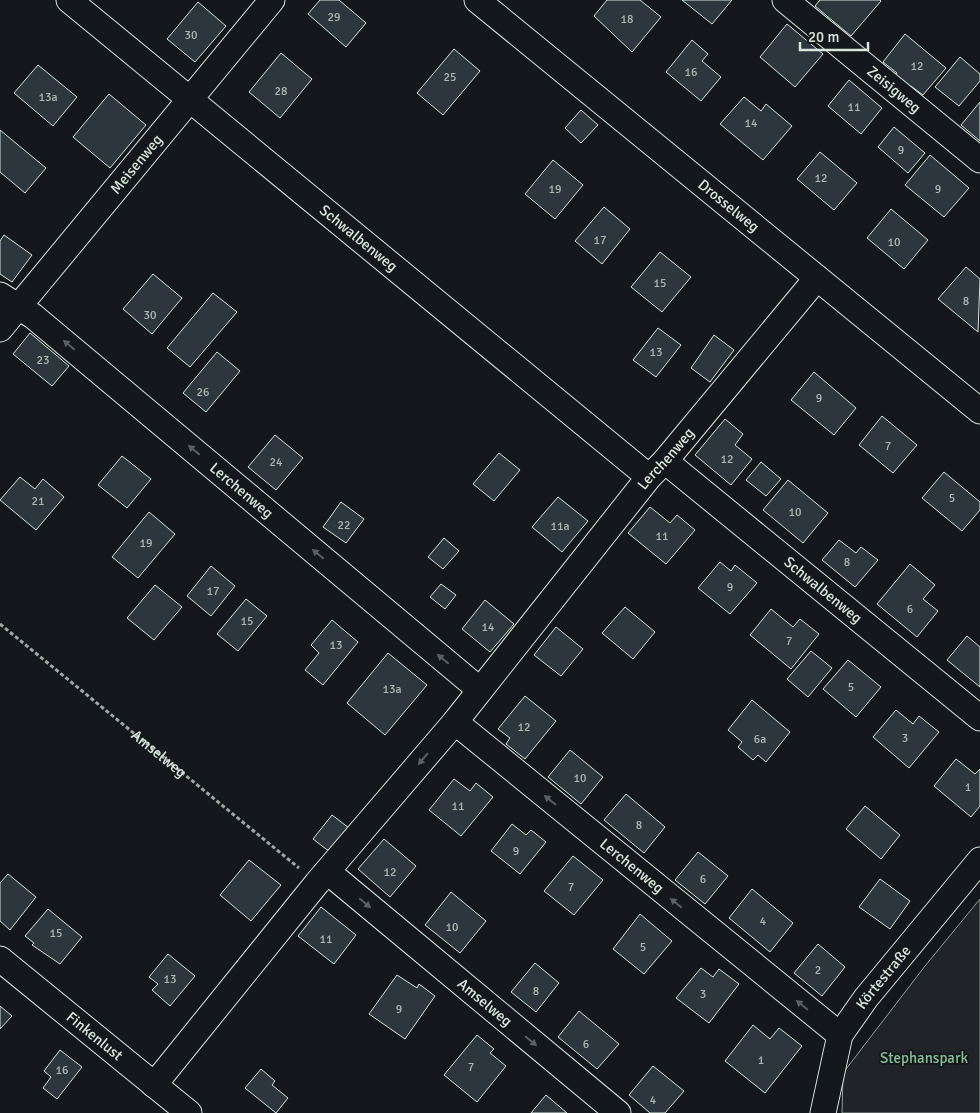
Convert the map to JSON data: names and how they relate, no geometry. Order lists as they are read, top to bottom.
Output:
{
  "streets": {
    "street": [
      "Zeisigweg",
      "Meisenweg",
      "Drosselweg",
      "Schwalbenweg",
      "Lerchenweg",
      "Amselweg",
      "Körtestraße",
      "Finkenlust"
    ]
  },
  "crossings": [
    ["Meisenweg", "Schwalbenweg"],
    ["Meisenweg", "Lerchenweg"],
    ["Drosselweg", "Lerchenweg"],
    ["Schwalbenweg", "Lerchenweg"],
    ["Lerchenweg", "Körtestraße"]
  ],
  "one_way": ["Lerchenweg", "Amselweg"],
  "parks": ["Stephanspark"],
  "house_numbers": [
    "29",
    "18",
    "30",
    "12",
    "16",
    "25",
    "28",
    "13a",
    "11",
    "14",
    "9",
    "12",
    "19",
    "9",
    "17",
    "10",
    "15",
    "8",
    "30",
    "13",
    "23",
    "26",
    "9",
    "7",
    "12",
    "24",
    "5",
    "21",
    "10",
    "22",
    "11a",
    "11",
    "19",
    "8",
    "9",
    "17",
    "6",
    "15",
    "14",
    "7",
    "13",
    "5",
    "13a",
    "12",
    "3",
    "6a",
    "10",
    "1",
    "11",
    "8",
    "9",
    "12",
    "6",
    "7",
    "4",
    "10",
    "15",
    "11",
    "5",
    "2",
    "13",
    "8",
    "3",
    "9",
    "6",
    "1",
    "7",
    "16",
    "4"
  ],
  "scale_bar": "20 m"
}
